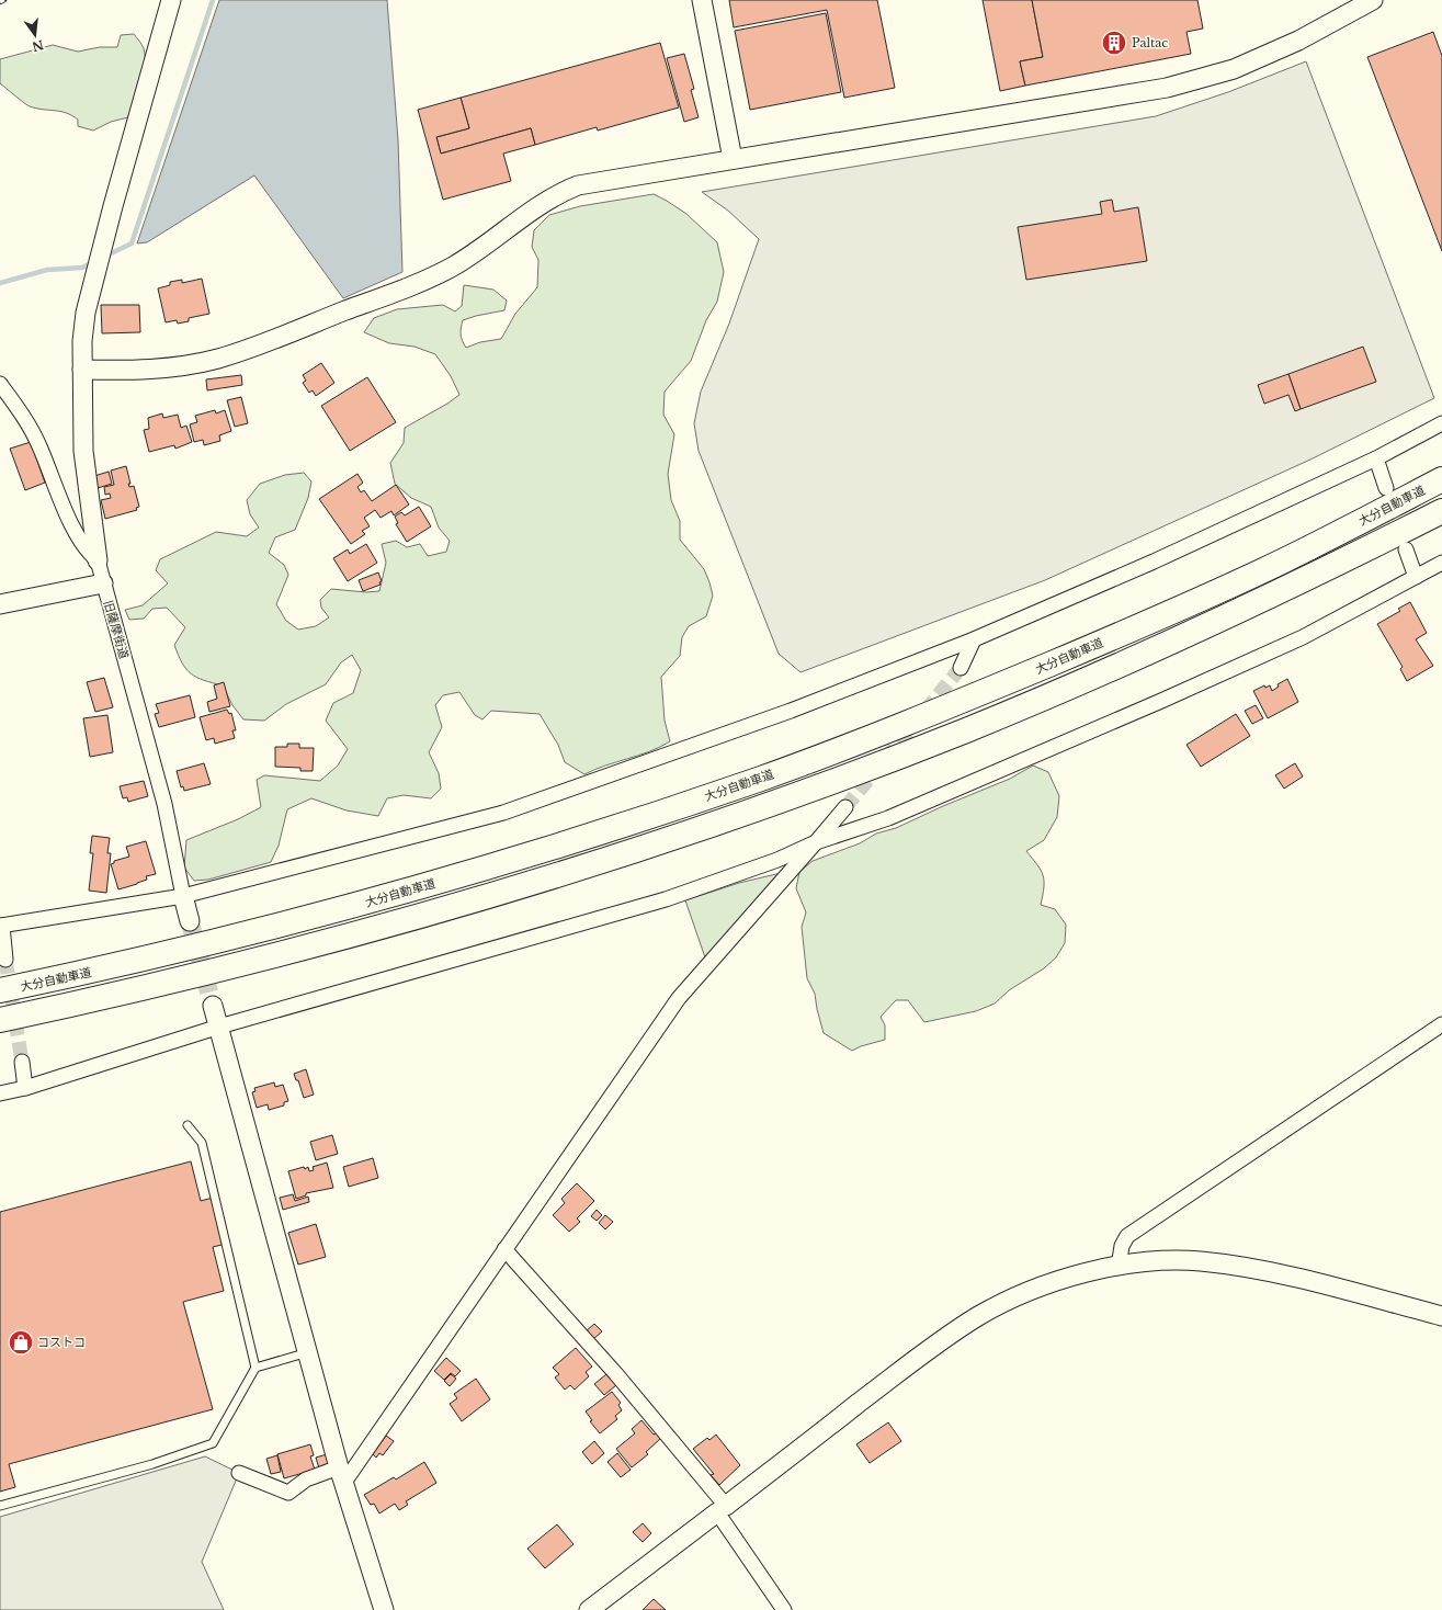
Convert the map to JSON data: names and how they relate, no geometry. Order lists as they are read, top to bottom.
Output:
{
  "streets": {
    "highway": ["大分自動車道"],
    "street": ["旧薩摩街道"]
  },
  "places": {
    "building": ["Paltac"],
    "shop": ["コストコ"]
  },
  "north": "bottom"
}
